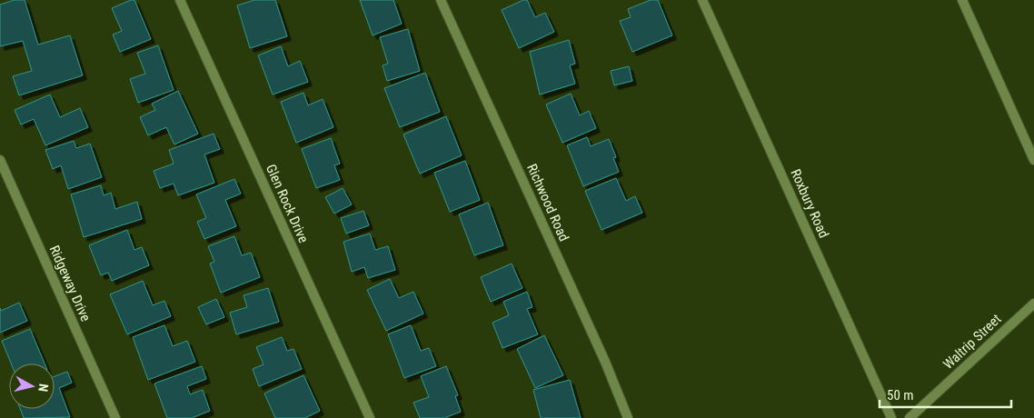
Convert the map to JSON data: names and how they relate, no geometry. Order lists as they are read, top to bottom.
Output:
{
  "streets": {
    "street": [
      "Richwood Road",
      "Glen Rock Drive",
      "Roxbury Road",
      "Ridgeway Drive",
      "Waltrip Street"
    ]
  },
  "scale_bar": "50 m",
  "north": "right"
}
